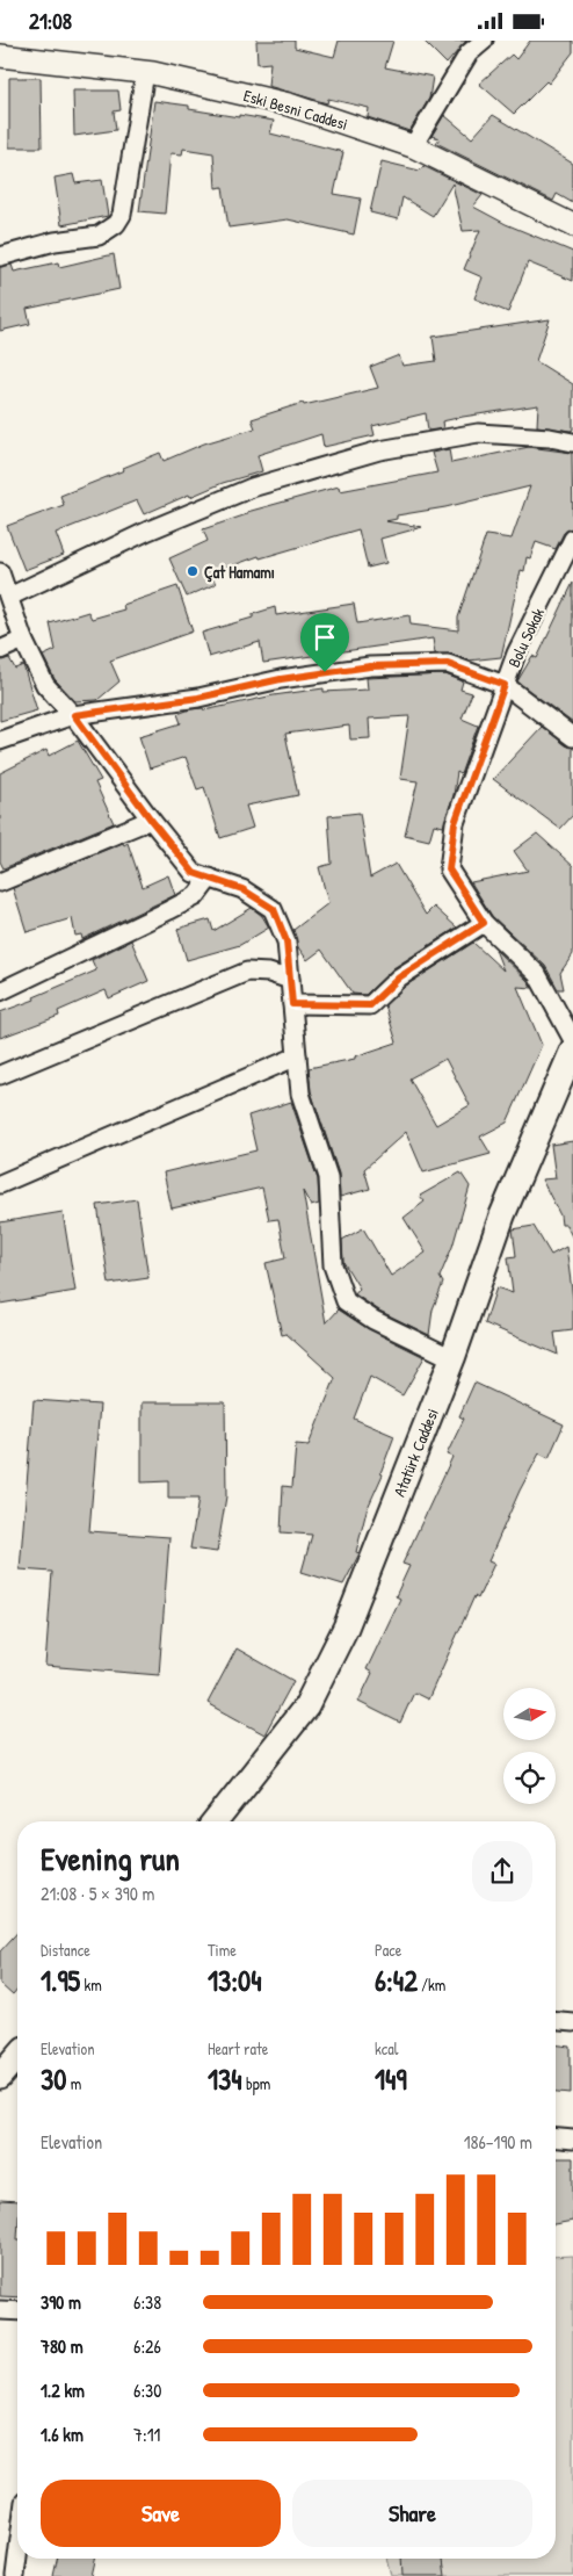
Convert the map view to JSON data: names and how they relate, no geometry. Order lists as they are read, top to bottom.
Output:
{
  "streets": {
    "main road": ["Atatürk Caddesi"],
    "street": ["Eski Besni Caddesi", "Bolu Sokak"]
  },
  "places": ["Çat Hamamı"],
  "north": "right",
  "page": {
    "status": "21:08",
    "heading": ["Evening run", "21:08 · 5 × 390 m"],
    "stats": [
      ["Distance", "1.95 km"],
      ["Time", "13:04"],
      ["Pace", "6:42 /km"],
      ["Elevation", "30 m"],
      ["Heart rate", "134 bpm"],
      ["kcal", "149"]
    ],
    "chart": ["Elevation", "186–190 m"],
    "list": [
      {
        "name": "390 m",
        "note": "6:38"
      },
      {
        "name": "780 m",
        "note": "6:26"
      },
      {
        "name": "1.2 km",
        "note": "6:30"
      },
      {
        "name": "1.6 km",
        "note": "7:11"
      }
    ],
    "buttons": ["Save", "Share"]
  }
}
